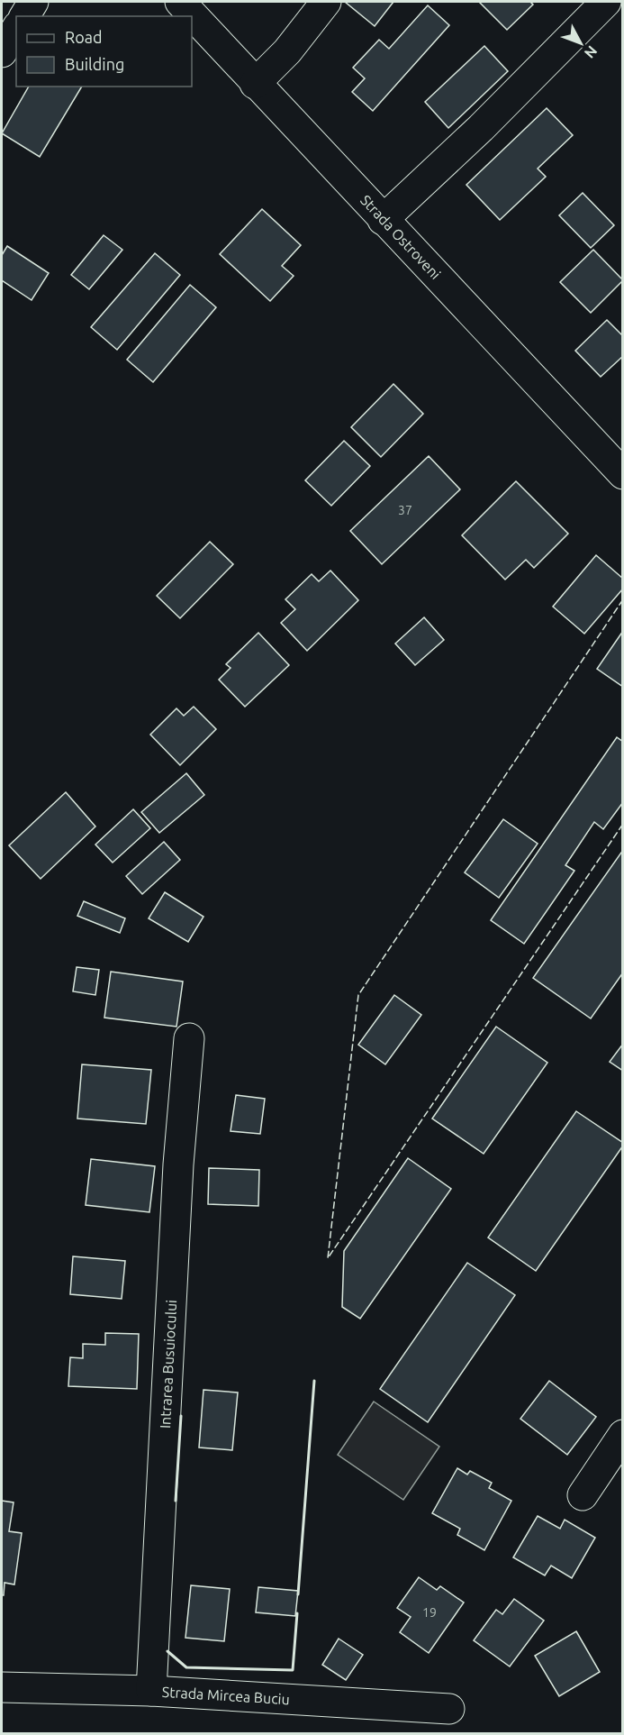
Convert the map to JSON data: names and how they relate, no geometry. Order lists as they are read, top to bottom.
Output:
{
  "streets": {
    "street": ["Strada Ostroveni", "Intrarea Busuiocului", "Strada Mircea Buciu"]
  },
  "crossings": [
    ["Intrarea Busuiocului", "Strada Mircea Buciu"]
  ],
  "house_numbers": ["37", "19"],
  "legend": ["Road", "Building"],
  "north": "bottom right"
}
